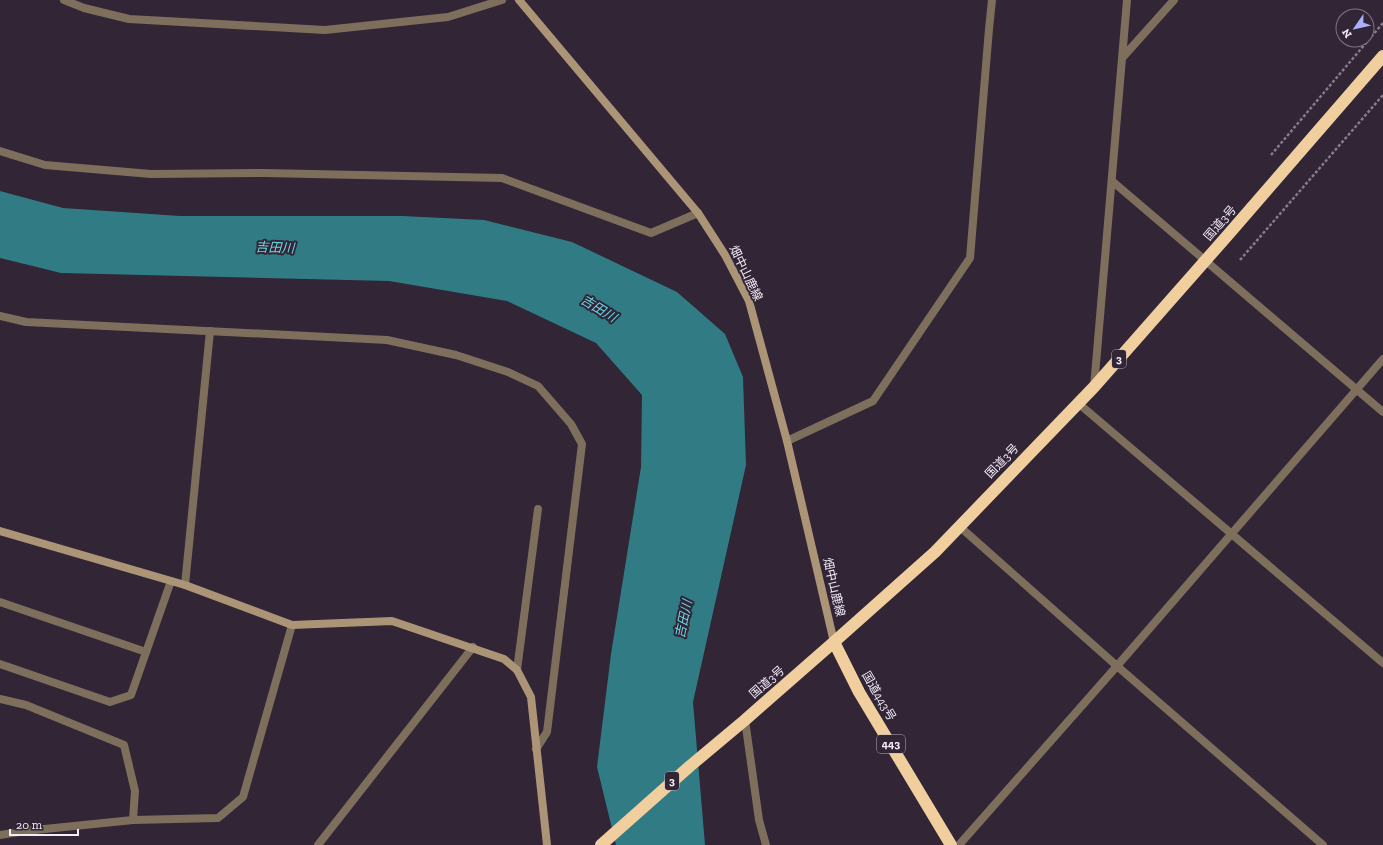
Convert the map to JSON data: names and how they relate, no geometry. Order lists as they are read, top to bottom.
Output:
{
  "streets": {
    "highway": [
      "国道3号",
      "3",
      "国道443号",
      "443"
    ],
    "street": ["畑中山鹿線"]
  },
  "crossings": [
    ["国道3号", "畑中山鹿線"],
    ["国道3号", "国道443号"],
    ["畑中山鹿線", "国道443号"]
  ],
  "water": ["吉田川"],
  "scale_bar": "20 m",
  "north": "bottom left"
}
